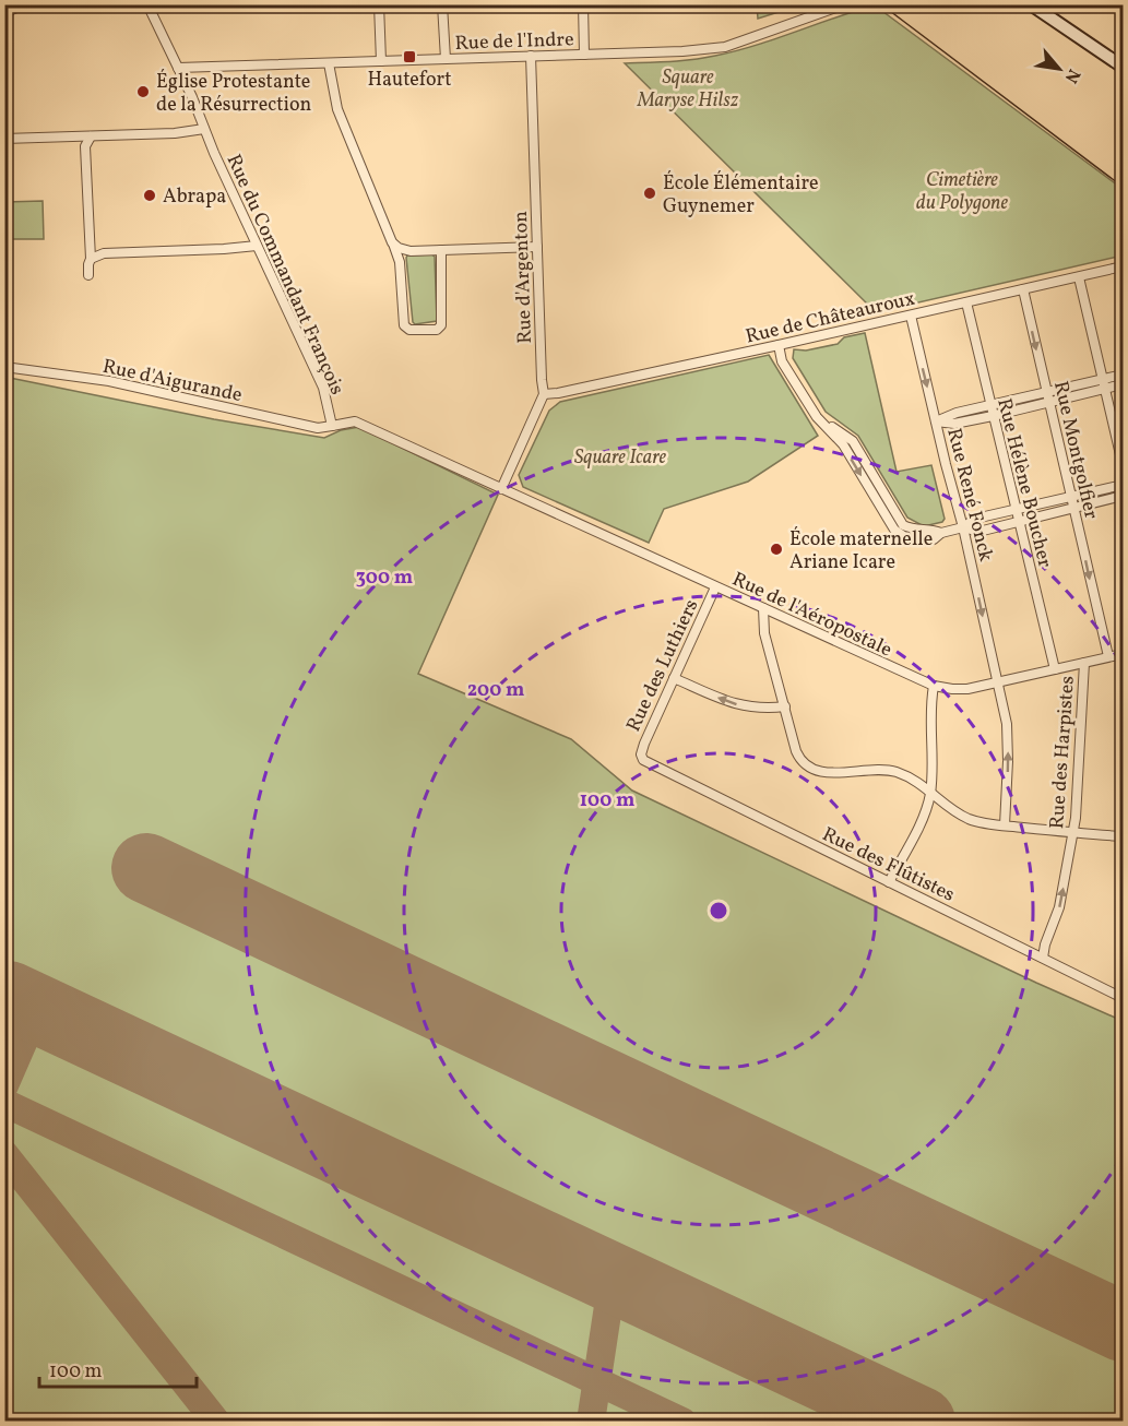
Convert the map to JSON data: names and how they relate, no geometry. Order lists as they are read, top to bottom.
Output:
{
  "streets": {
    "street": [
      "Rue de l'Indre",
      "Rue du Commandant François",
      "Rue d'Argenton",
      "Rue de Châteauroux",
      "Rue d'Aigurande",
      "Rue Montgolfier",
      "Rue Hélène Boucher",
      "Rue René Fonck",
      "Rue de l'Aéropostale",
      "Rue des Luthiers",
      "Rue des Harpistes",
      "Rue des Flûtistes"
    ]
  },
  "crossings": [
    ["Rue de l'Indre", "Rue du Commandant François"],
    ["Rue de l'Indre", "Rue d'Argenton"],
    ["Rue du Commandant François", "Rue d'Argenton"],
    ["Rue du Commandant François", "Rue d'Aigurande"],
    ["Rue du Commandant François", "Rue de l'Aéropostale"],
    ["Rue d'Argenton", "Rue de Châteauroux"],
    ["Rue d'Argenton", "Rue de l'Aéropostale"],
    ["Rue de Châteauroux", "Rue Montgolfier"],
    ["Rue de Châteauroux", "Rue Hélène Boucher"],
    ["Rue de Châteauroux", "Rue René Fonck"],
    ["Rue Montgolfier", "Rue de l'Aéropostale"],
    ["Rue Hélène Boucher", "Rue de l'Aéropostale"],
    ["Rue René Fonck", "Rue de l'Aéropostale"],
    ["Rue de l'Aéropostale", "Rue des Luthiers"],
    ["Rue de l'Aéropostale", "Rue des Harpistes"],
    ["Rue des Luthiers", "Rue des Flûtistes"],
    ["Rue des Harpistes", "Rue des Flûtistes"]
  ],
  "one_way": ["Rue des Harpistes"],
  "parks": ["Square Maryse Hilsz", "Cimetière du Polygone", "Square Icare"],
  "places": {
    "transit": ["Hautefort"],
    "other": [
      "Église Protestante de la Résurrection",
      "École Élémentaire Guynemer",
      "Abrapa",
      "École maternelle Ariane Icare"
    ]
  },
  "scale_bar": "100 m",
  "north": "bottom right",
  "rings": ["300 m", "200 m", "100 m"]
}
